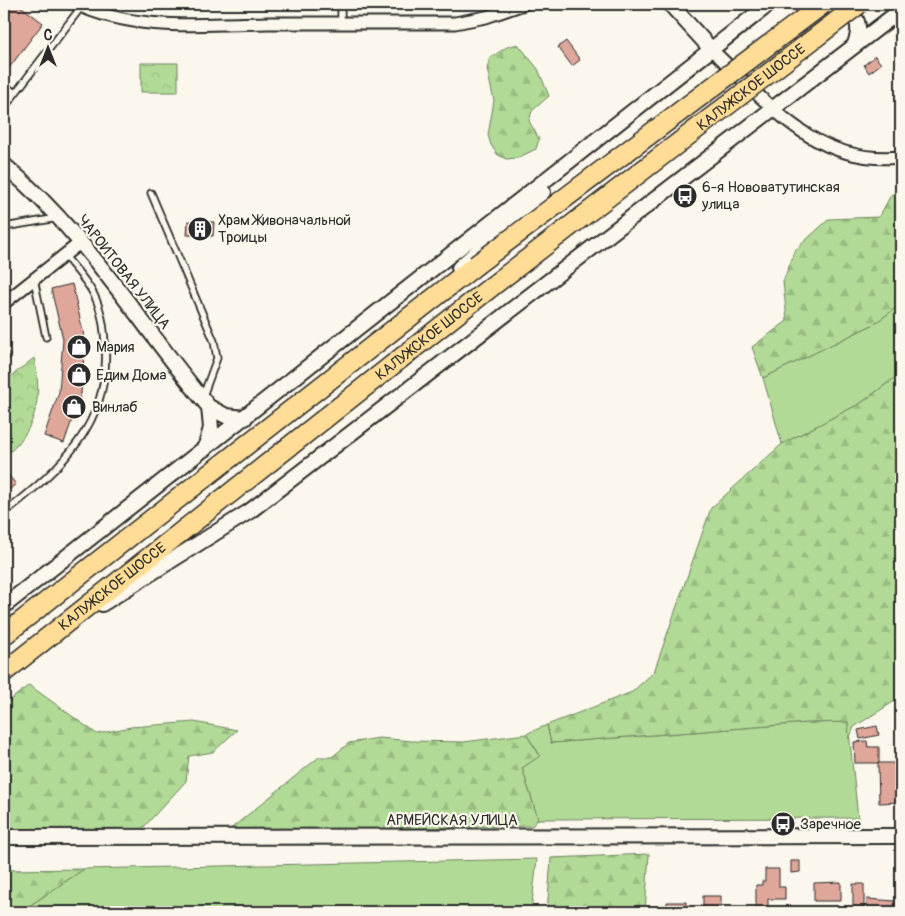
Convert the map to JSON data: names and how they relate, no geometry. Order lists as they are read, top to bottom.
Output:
{
  "streets": {
    "highway": ["КАЛУЖСКОЕ ШОССЕ"],
    "street": ["ЧАРОИТОВАЯ УЛИЦА", "АРМЕЙСКАЯ УЛИЦА"]
  },
  "places": {
    "bus stop": ["6-я Нововатутинская улица", "Заречное"],
    "building": ["Храм Живоначальной Троицы"],
    "shop": ["Мария", "Едим Дома", "Винлаб"]
  },
  "north": "top"
}
